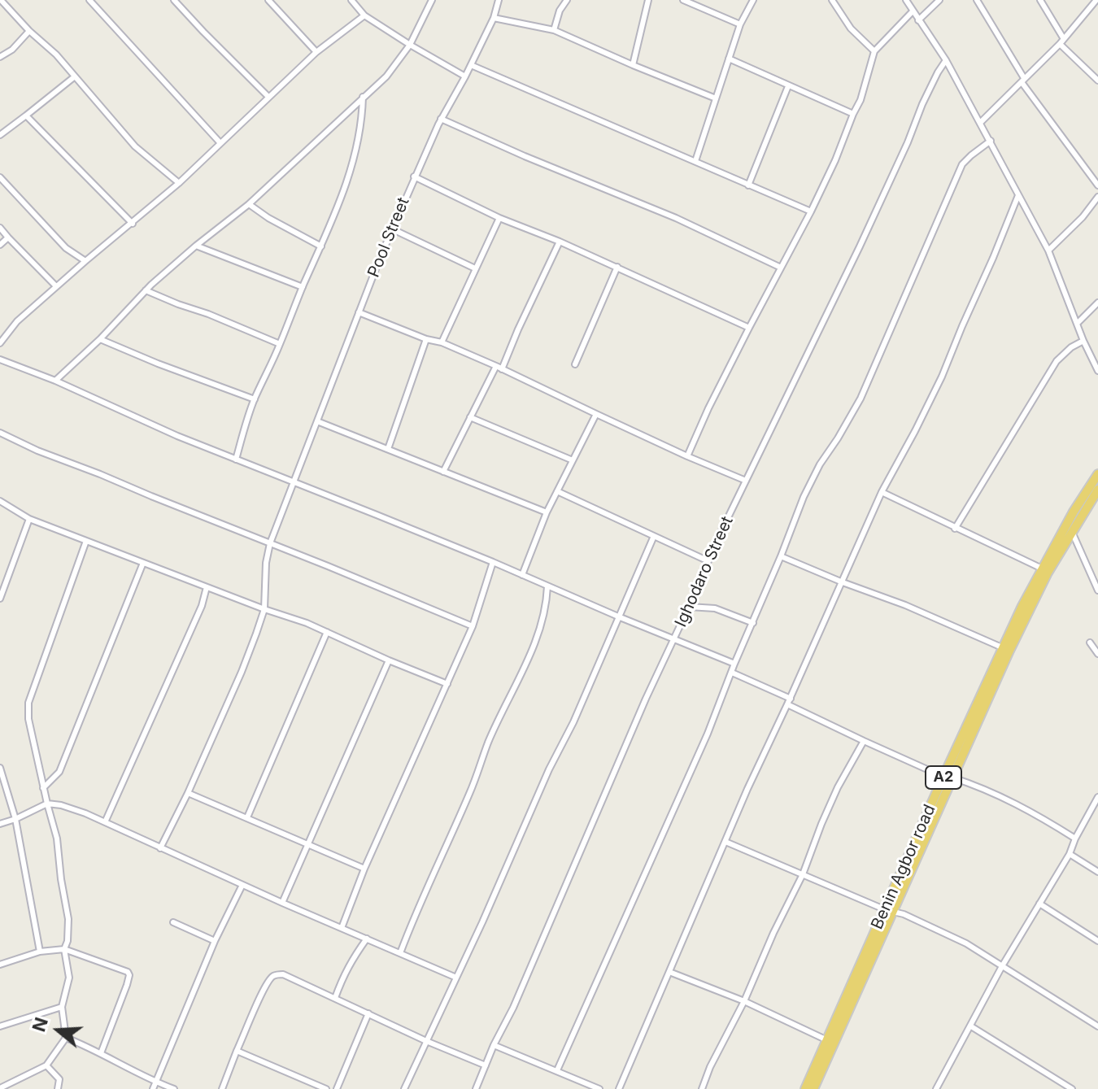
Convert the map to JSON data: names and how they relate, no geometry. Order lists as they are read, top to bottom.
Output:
{
  "streets": {
    "highway": ["A2", "Benin Agbor road"],
    "street": ["Pool Street", "Ighodaro Street"]
  },
  "north": "left"
}
